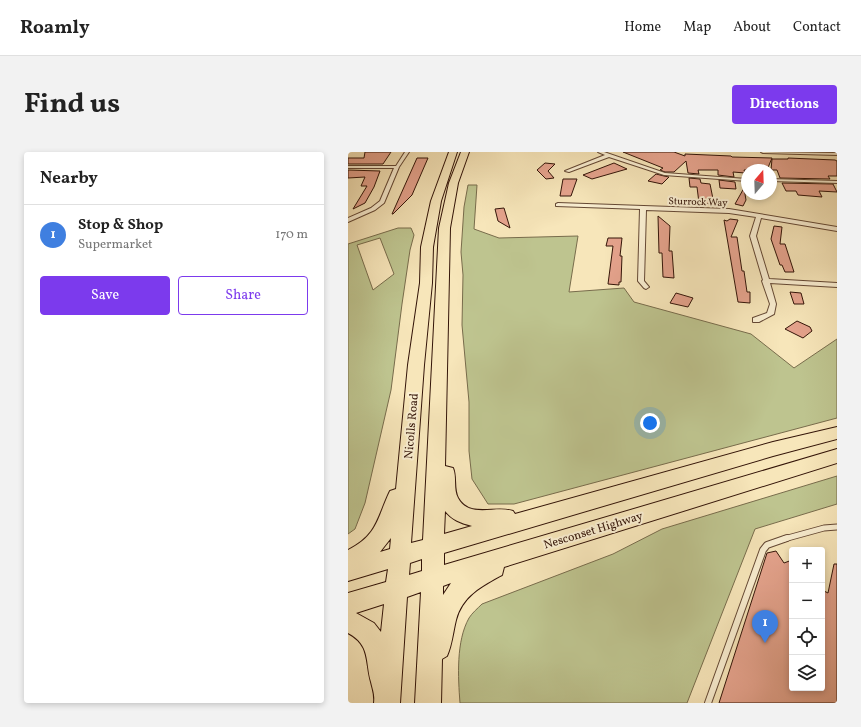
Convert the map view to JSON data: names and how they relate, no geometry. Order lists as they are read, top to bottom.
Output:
{
  "streets": {
    "highway": ["Nicolls Road", "Nesconset Highway"],
    "street": ["Sturrock Way"]
  },
  "crossings": [
    ["Nicolls Road", "Nesconset Highway"]
  ],
  "north": "top",
  "page": {
    "header": "Roamly",
    "nav": [
      "Home",
      "Map",
      "About",
      "Contact"
    ],
    "title": "Find us",
    "buttons": [
      "Directions",
      ["Save", "Share"]
    ],
    "heading": "Nearby",
    "list": [
      {
        "mark": "1",
        "name": "Stop & Shop",
        "note": "Supermarket",
        "value": "170 m"
      }
    ],
    "map_buttons": ["+", "−"],
    "pins": "1"
  }
}
